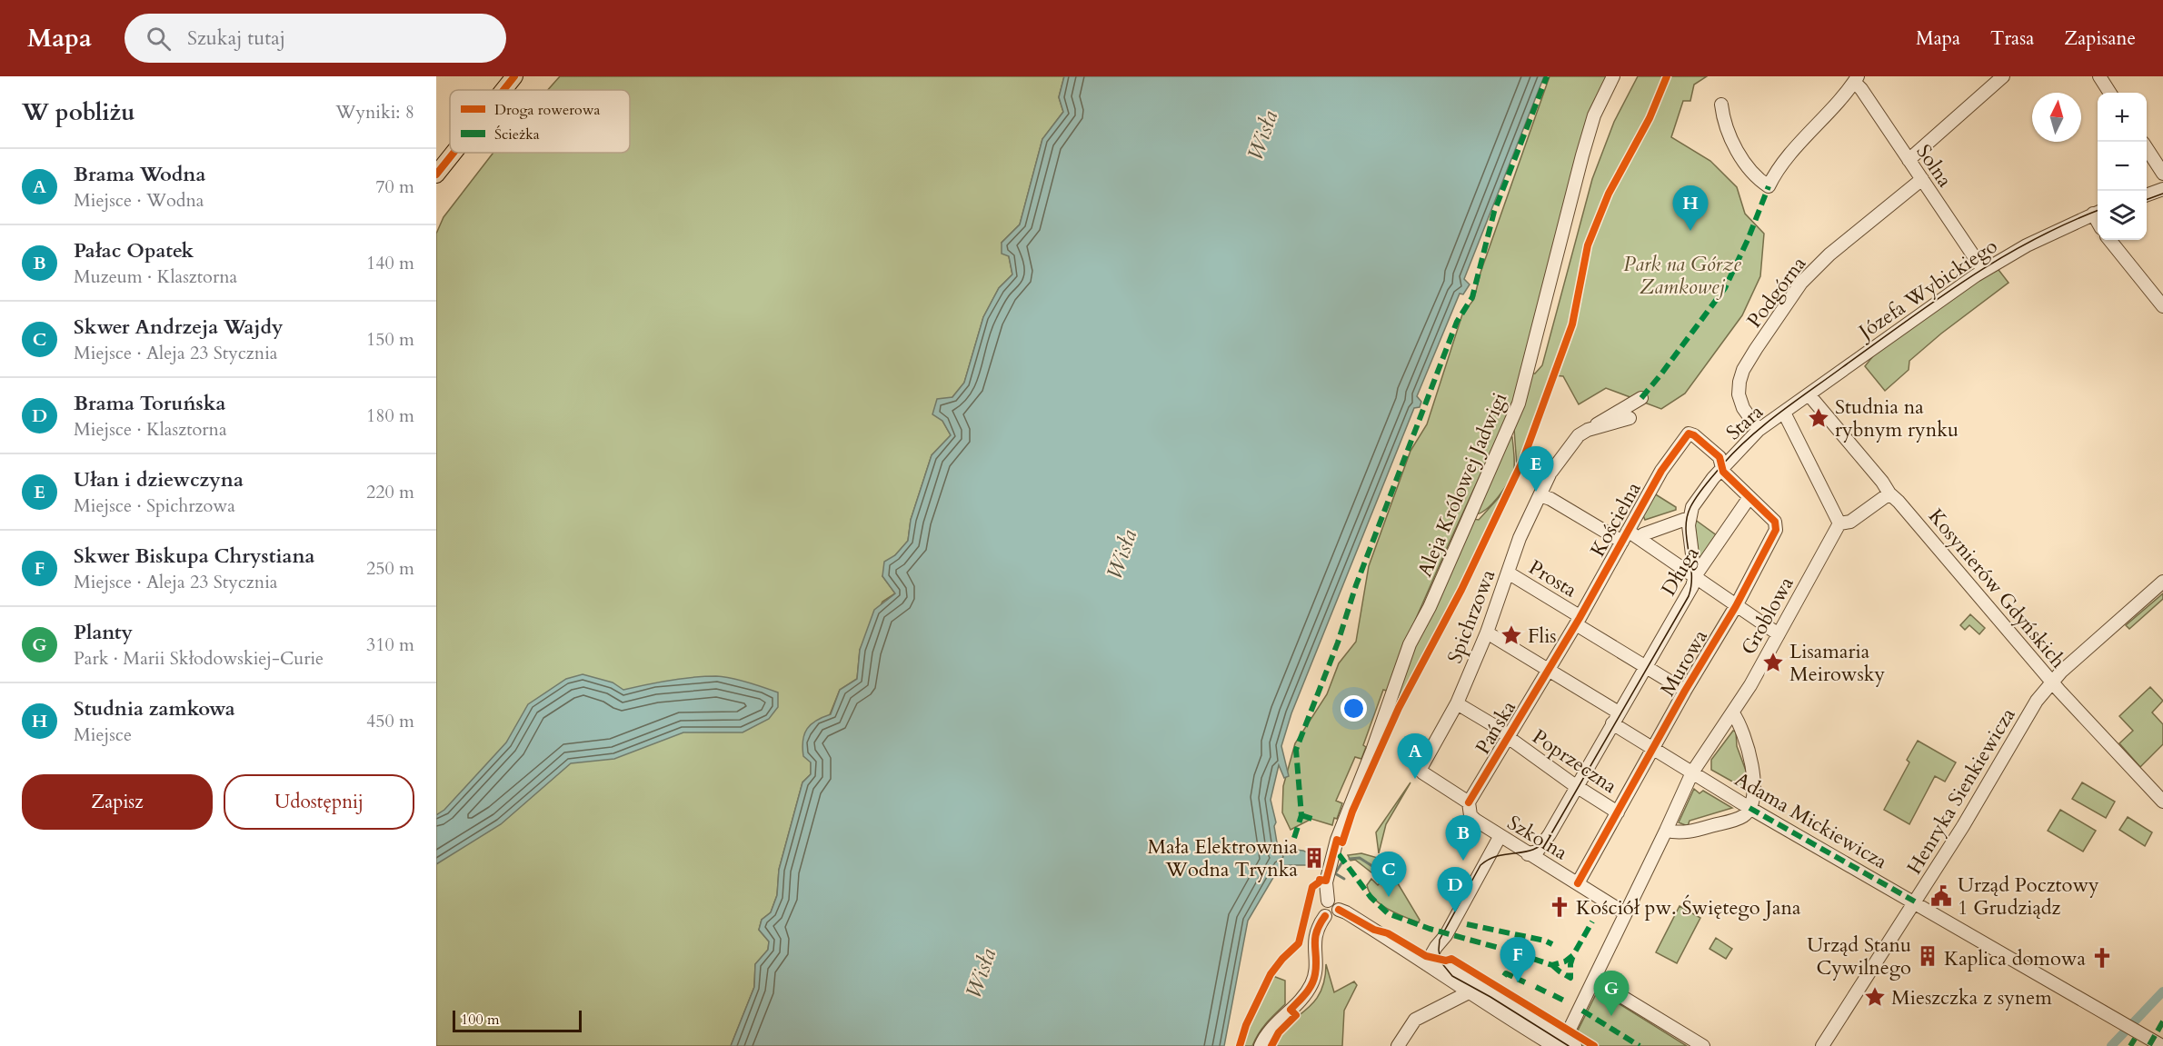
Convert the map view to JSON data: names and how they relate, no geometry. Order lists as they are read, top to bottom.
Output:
{
  "streets": {
    "street": [
      "Solna",
      "Józefa Wybickiego",
      "Podgórna",
      "Stara",
      "Aleja Królowej Jadwigi",
      "Kościelna",
      "Długa",
      "Prosta",
      "Kosynierów Gdyńskich",
      "Groblowa",
      "Spichrzowa",
      "Murowa",
      "Pańska",
      "Poprzeczna",
      "Henryka Sienkiewicza",
      "Adama Mickiewicza",
      "Szkolna"
    ]
  },
  "crossings": [
    ["Solna", "Józefa Wybickiego"],
    ["Solna", "Podgórna"],
    ["Józefa Wybickiego", "Stara"],
    ["Józefa Wybickiego", "Kosynierów Gdyńskich"],
    ["Podgórna", "Stara"],
    ["Stara", "Murowa"],
    ["Kościelna", "Prosta"],
    ["Kościelna", "Murowa"],
    ["Kościelna", "Pańska"],
    ["Kościelna", "Adama Mickiewicza"],
    ["Długa", "Prosta"],
    ["Długa", "Murowa"],
    ["Długa", "Poprzeczna"],
    ["Długa", "Adama Mickiewicza"],
    ["Długa", "Szkolna"],
    ["Prosta", "Spichrzowa"],
    ["Prosta", "Murowa"],
    ["Kosynierów Gdyńskich", "Henryka Sienkiewicza"],
    ["Groblowa", "Adama Mickiewicza"],
    ["Groblowa", "Szkolna"],
    ["Spichrzowa", "Pańska"],
    ["Spichrzowa", "Poprzeczna"],
    ["Spichrzowa", "Adama Mickiewicza"],
    ["Spichrzowa", "Szkolna"],
    ["Murowa", "Poprzeczna"],
    ["Murowa", "Adama Mickiewicza"],
    ["Murowa", "Szkolna"],
    ["Pańska", "Poprzeczna"],
    ["Pańska", "Adama Mickiewicza"],
    ["Pańska", "Szkolna"],
    ["Henryka Sienkiewicza", "Adama Mickiewicza"]
  ],
  "water": ["Wisła"],
  "parks": ["Park na Górze Zamkowej"],
  "places": {
    "place": [
      "Studnia na rybnym rynku",
      "Flis",
      "Lisamaria Meirowsky",
      "Mieszczka z synem"
    ],
    "building": ["Mała Elektrownia Wodna Trynka", "Urząd Stanu Cywilnego"],
    "public building": ["Urząd Pocztowy 1 Grudziądz"],
    "church": ["Kościół pw. Świętego Jana", "Kaplica domowa"]
  },
  "legend": ["Droga rowerowa", "Ścieżka"],
  "scale_bar": "100 m",
  "north": "top",
  "page": {
    "header": "Mapa",
    "search": "Szukaj tutaj",
    "nav": ["Mapa", "Trasa", "Zapisane"],
    "heading": ["W pobliżu", "Wyniki: 8"],
    "map_buttons": ["+", "−"],
    "list": [
      {
        "mark": "A",
        "name": "Brama Wodna",
        "note": "Miejsce · Wodna",
        "value": "70 m"
      },
      {
        "mark": "B",
        "name": "Pałac Opatek",
        "note": "Muzeum · Klasztorna",
        "value": "140 m"
      },
      {
        "mark": "C",
        "name": "Skwer Andrzeja Wajdy",
        "note": "Miejsce · Aleja 23 Stycznia",
        "value": "150 m"
      },
      {
        "mark": "D",
        "name": "Brama Toruńska",
        "note": "Miejsce · Klasztorna",
        "value": "180 m"
      },
      {
        "mark": "E",
        "name": "Ułan i dziewczyna",
        "note": "Miejsce · Spichrzowa",
        "value": "220 m"
      },
      {
        "mark": "F",
        "name": "Skwer Biskupa Chrystiana",
        "note": "Miejsce · Aleja 23 Stycznia",
        "value": "250 m"
      },
      {
        "mark": "G",
        "name": "Planty",
        "note": "Park · Marii Skłodowskiej-Curie",
        "value": "310 m"
      },
      {
        "mark": "H",
        "name": "Studnia zamkowa",
        "note": "Miejsce",
        "value": "450 m"
      }
    ],
    "pins": [
      "H",
      "E",
      "A",
      "B",
      "C",
      "D",
      "F",
      "G"
    ],
    "buttons": ["Zapisz", "Udostępnij"],
    "scale": "100 m"
  }
}
